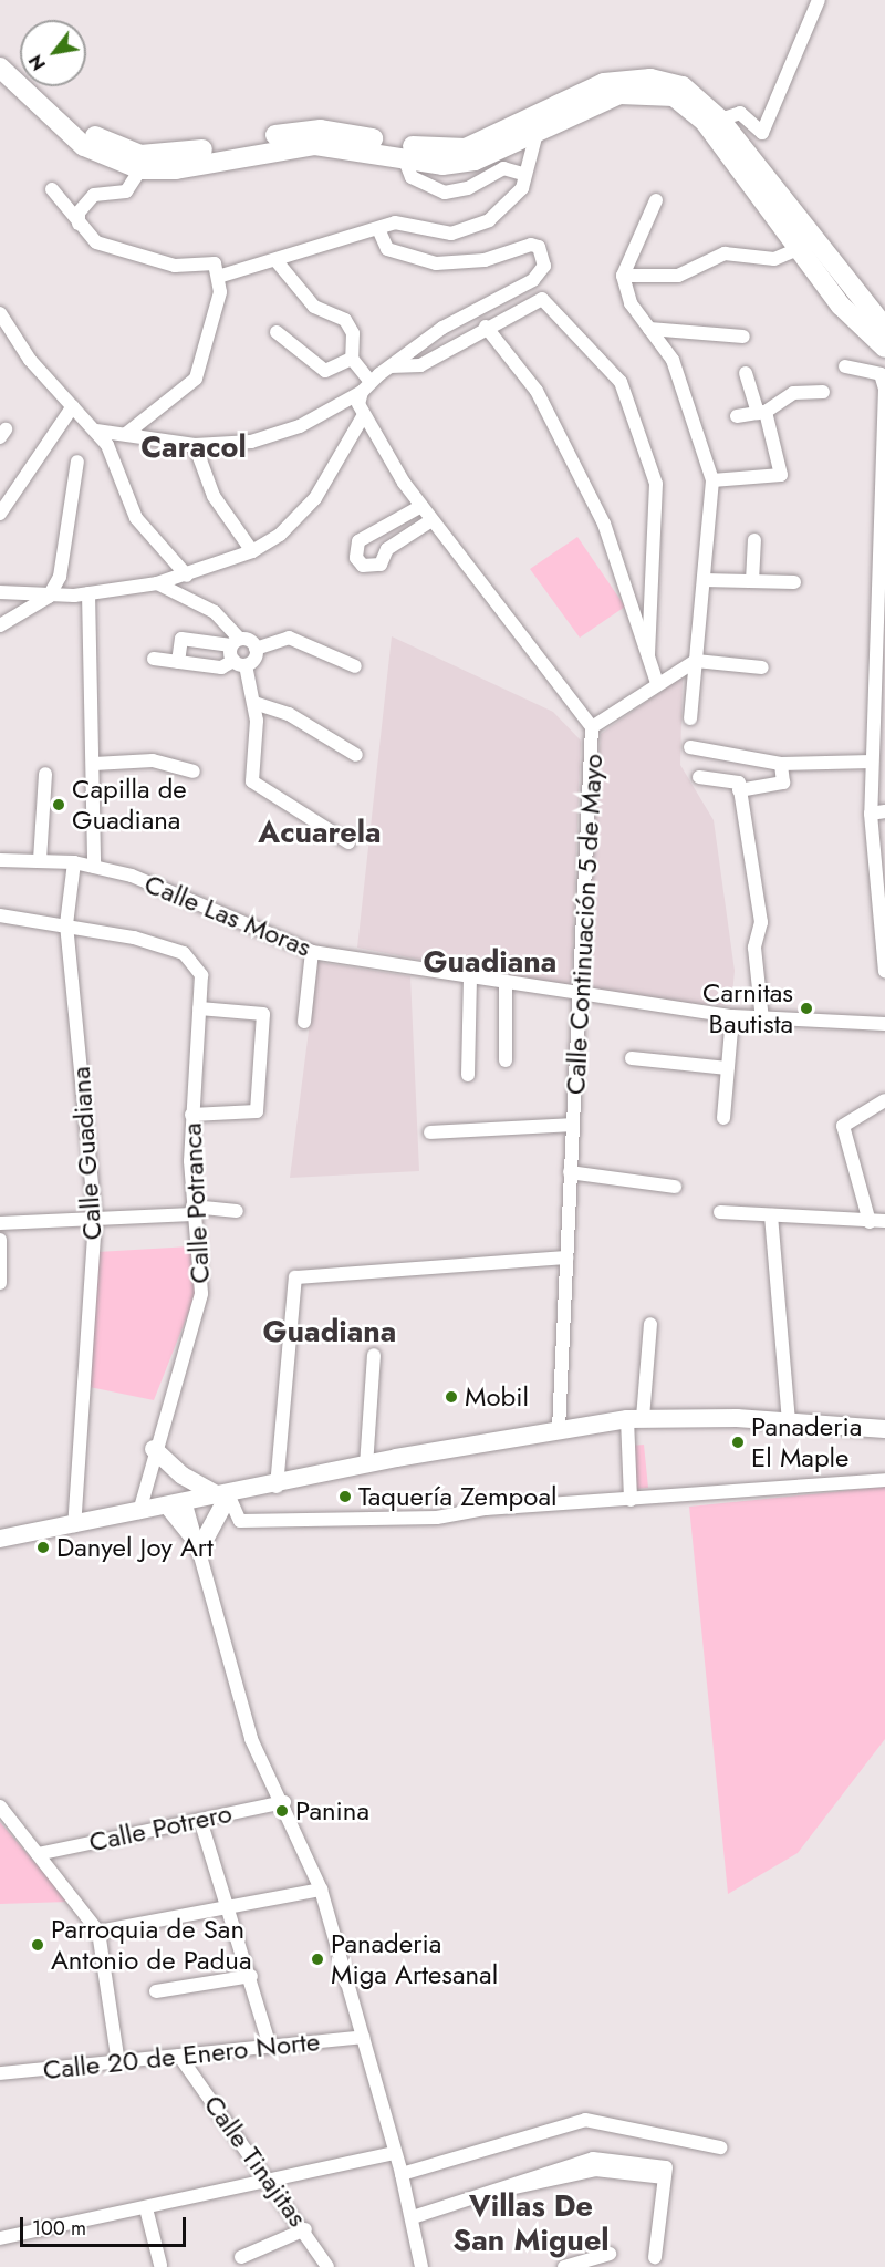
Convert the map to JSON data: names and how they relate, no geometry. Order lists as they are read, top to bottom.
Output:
{
  "streets": {
    "street": [
      "Calle Las Moras",
      "Calle Continuación 5 de Mayo",
      "Calle Guadiana",
      "Calle Potranca",
      "Calle Potrero",
      "Calle 20 de Enero Norte",
      "Calle Tinajitas"
    ]
  },
  "crossings": [
    ["Calle Las Moras", "Calle Continuación 5 de Mayo"],
    ["Calle Las Moras", "Calle Guadiana"],
    ["Calle Guadiana", "Calle Potranca"],
    ["Calle 20 de Enero Norte", "Calle Tinajitas"]
  ],
  "districts": [
    "Caracol",
    "Acuarela",
    "Guadiana",
    "Guadiana",
    "Villas De San Miguel"
  ],
  "places": [
    "Capilla de Guadiana",
    "Carnitas Bautista",
    "Mobil",
    "Panaderia El Maple",
    "Taquería Zempoal",
    "Danyel Joy Art",
    "Panina",
    "Parroquia de San Antonio de Padua",
    "Panaderia Miga Artesanal"
  ],
  "scale_bar": "100 m",
  "north": "bottom left"
}
